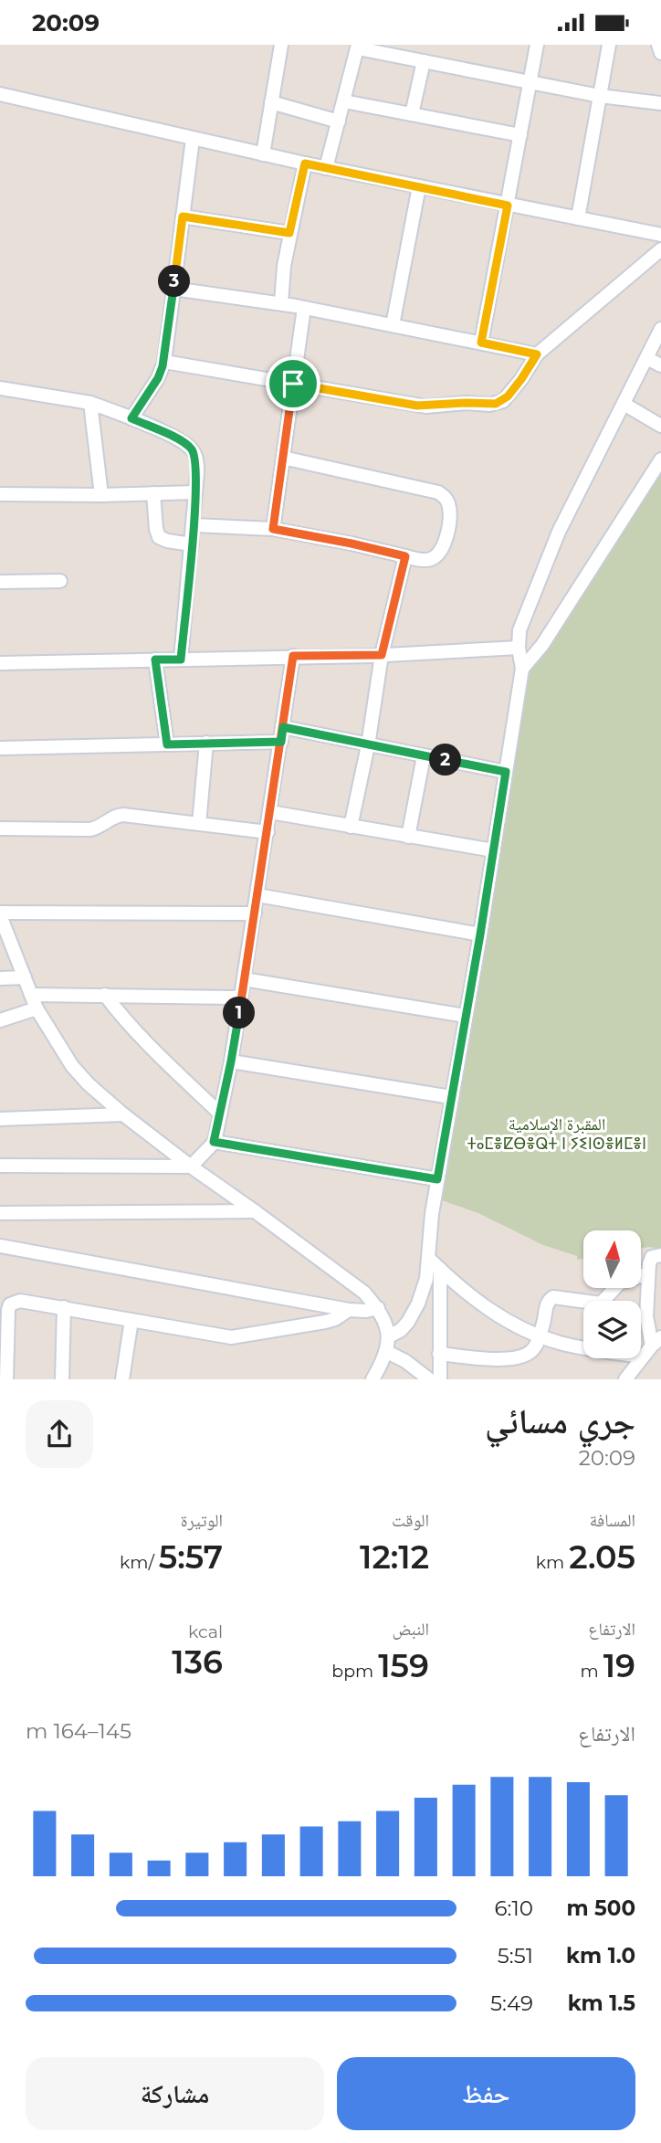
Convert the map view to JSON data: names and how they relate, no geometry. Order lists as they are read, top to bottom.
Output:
{
  "parks": ["المقبرة الإسلامية ⵜⴰⵎⴻⵇⴱⴻⵕⵜ ⵏ ⵢⵉⵏⵙⴻⵍⵎⴻⵏ"],
  "north": "top",
  "page": {
    "status": "20:09",
    "pins": ["3", "2", "1"],
    "heading": ["جري مسائي", "20:09"],
    "stats": [
      ["المسافة", "2.05 km"],
      ["الوقت", "12:12"],
      ["الوتيرة", "5:57 /km"],
      ["الارتفاع", "19 m"],
      ["النبض", "159 bpm"],
      ["kcal", "136"]
    ],
    "chart": ["الارتفاع", "145–164 m"],
    "list": [
      {
        "name": "500 m",
        "note": "6:10"
      },
      {
        "name": "1.0 km",
        "note": "5:51"
      },
      {
        "name": "1.5 km",
        "note": "5:49"
      }
    ],
    "buttons": ["حفظ", "مشاركة"]
  }
}
